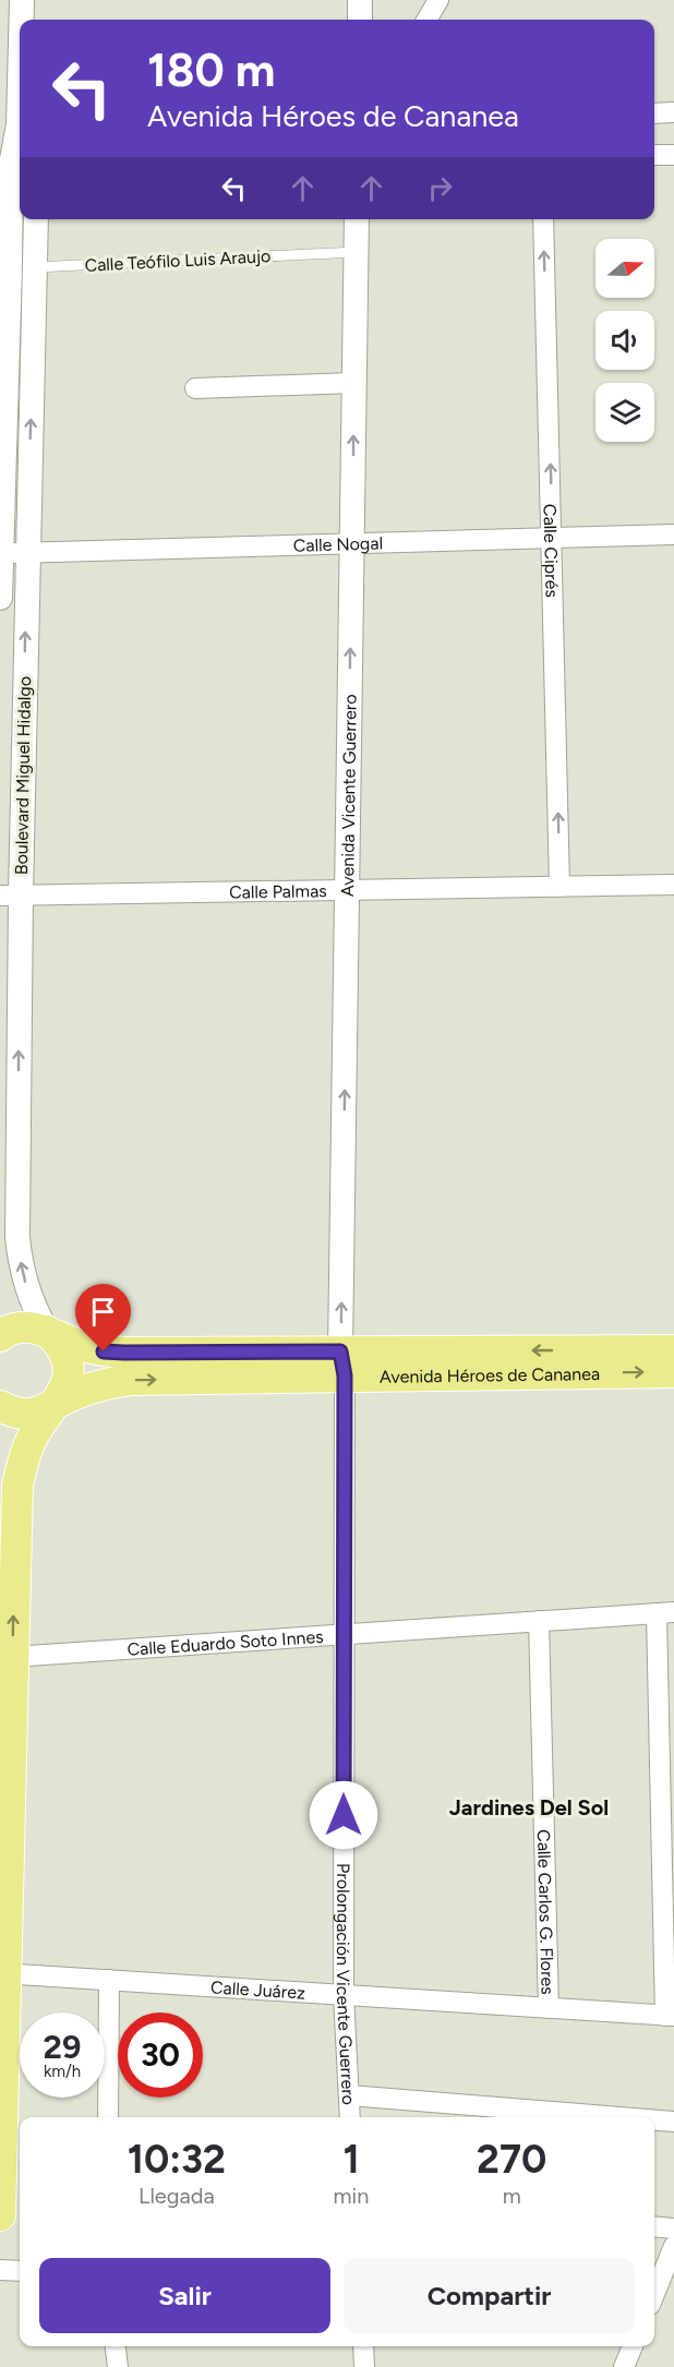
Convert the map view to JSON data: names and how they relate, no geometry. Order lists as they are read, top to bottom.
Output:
{
  "streets": {
    "main road": ["Avenida Héroes de Cananea"],
    "street": [
      "Calle Nogal",
      "Calle Ciprés",
      "Boulevard Miguel Hidalgo",
      "Avenida Vicente Guerrero",
      "Calle Palmas",
      "Calle Eduardo Soto Innes",
      "Calle Carlos G. Flores",
      "Prolongación Vicente Guerrero",
      "Calle Juárez"
    ],
    "lane": ["Calle Teófilo Luis Araujo"]
  },
  "crossings": [
    ["Calle Teófilo Luis Araujo", "Boulevard Miguel Hidalgo"],
    ["Calle Teófilo Luis Araujo", "Avenida Vicente Guerrero"],
    ["Calle Nogal", "Calle Ciprés"],
    ["Calle Nogal", "Boulevard Miguel Hidalgo"],
    ["Calle Nogal", "Avenida Vicente Guerrero"],
    ["Calle Ciprés", "Calle Palmas"],
    ["Boulevard Miguel Hidalgo", "Calle Palmas"],
    ["Boulevard Miguel Hidalgo", "Avenida Héroes de Cananea"],
    ["Avenida Vicente Guerrero", "Calle Palmas"],
    ["Avenida Vicente Guerrero", "Avenida Héroes de Cananea"],
    ["Avenida Vicente Guerrero", "Prolongación Vicente Guerrero"],
    ["Avenida Héroes de Cananea", "Prolongación Vicente Guerrero"],
    ["Calle Eduardo Soto Innes", "Calle Carlos G. Flores"],
    ["Calle Eduardo Soto Innes", "Prolongación Vicente Guerrero"],
    ["Calle Carlos G. Flores", "Calle Juárez"],
    ["Prolongación Vicente Guerrero", "Calle Juárez"]
  ],
  "one_way": ["Calle Ciprés", "Avenida Vicente Guerrero"],
  "districts": ["Jardines Del Sol"],
  "north": "right",
  "page": {
    "turn": ["180 m", "Avenida Héroes de Cananea"],
    "speed": "29 km/h",
    "limit": "30",
    "eta": [
      "10:32",
      "Llegada",
      "1",
      "min",
      "270",
      "m"
    ],
    "buttons": ["Salir", "Compartir"]
  }
}
